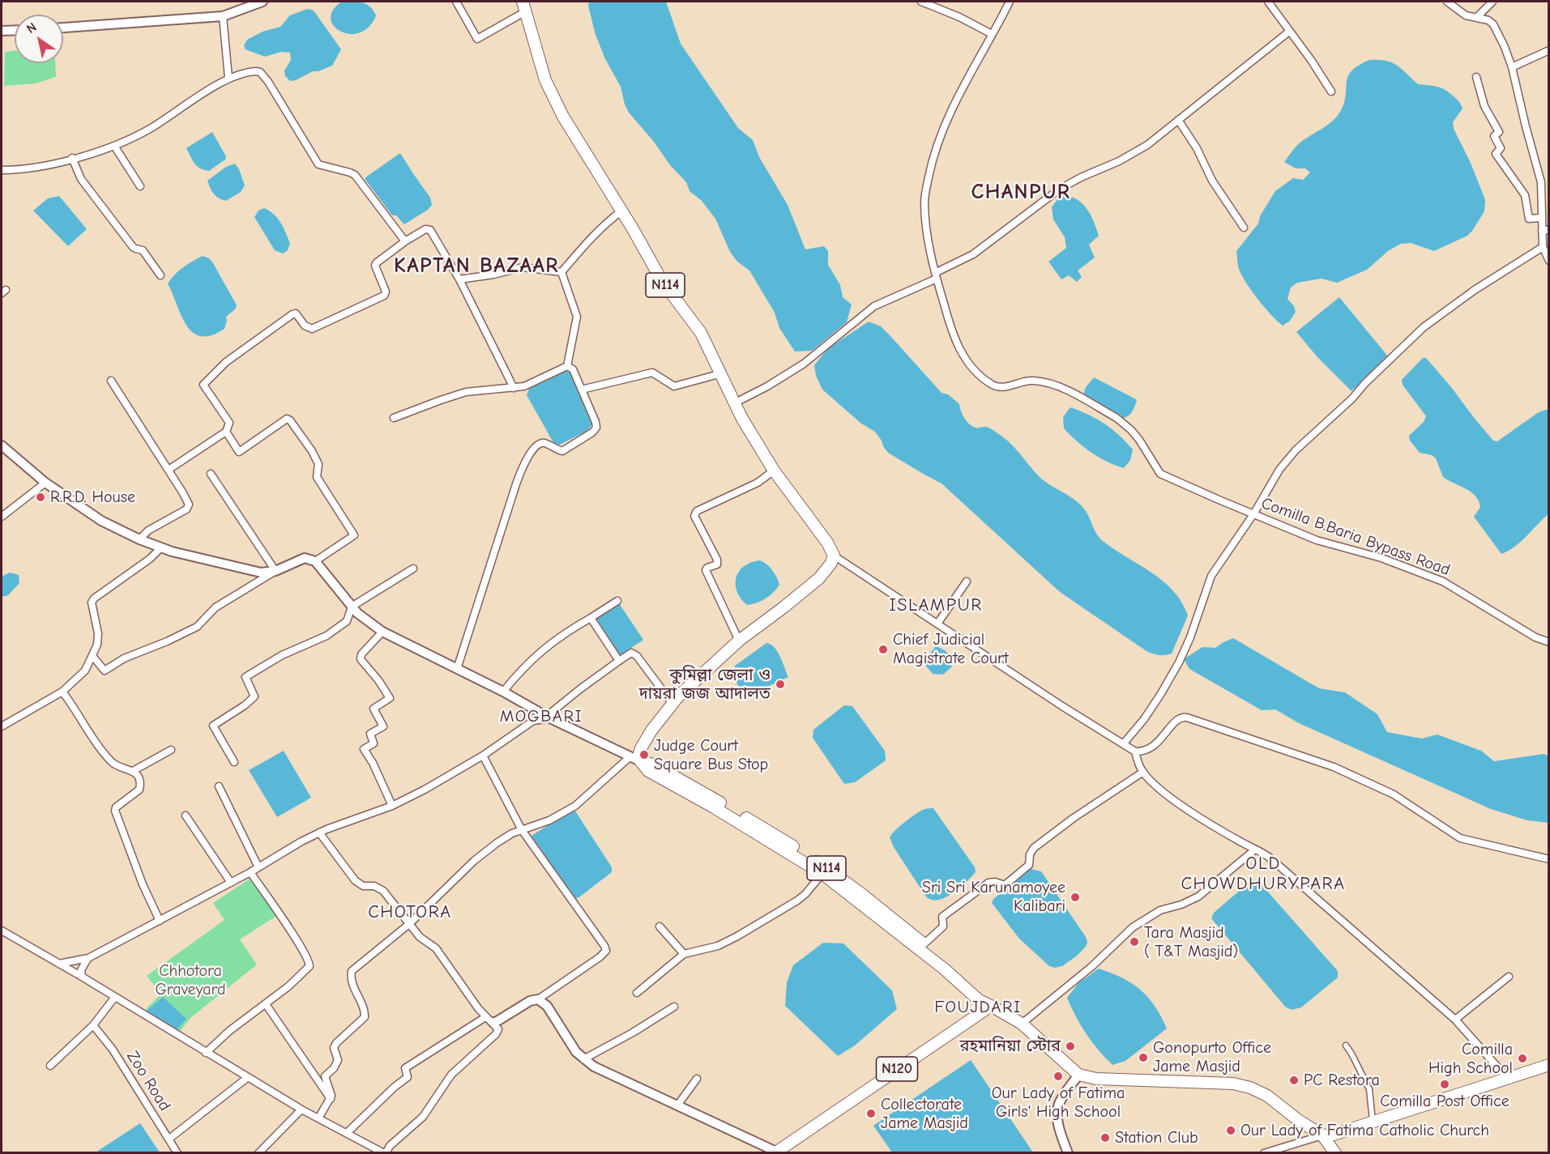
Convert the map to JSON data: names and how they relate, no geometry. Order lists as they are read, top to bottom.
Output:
{
  "streets": {
    "main road": ["N114", "N120"],
    "street": ["Comilla B.Baria Bypass Road", "Zoo Road"]
  },
  "crossings": [
    ["N114", "N120"]
  ],
  "districts": [
    "CHANPUR",
    "KAPTAN BAZAAR",
    "ISLAMPUR",
    "MOGBARI",
    "OLD CHOWDHURYPARA",
    "CHOTORA",
    "FOUJDARI"
  ],
  "parks": ["Chhotora Graveyard"],
  "places": [
    "R.R.D. House",
    "Chief Judicial Magistrate Court",
    "কুমিল্লা জেলা ও দায়রা জজ আদালত",
    "Judge Court Square Bus Stop",
    "Sri Sri Karunamoyee Kalibari",
    "Tara Masjid ( T&T Masjid)",
    "রহমানিয়া স্টোর",
    "Gonopurto Office Jame Masjid",
    "Comilla High School",
    "Our Lady of Fatima Girls' High School",
    "PC Restora",
    "Comilla Post Office",
    "Collectorate Jame Masjid",
    "Our Lady of Fatima Catholic Church",
    "Station Club"
  ],
  "north": "top left"
}
